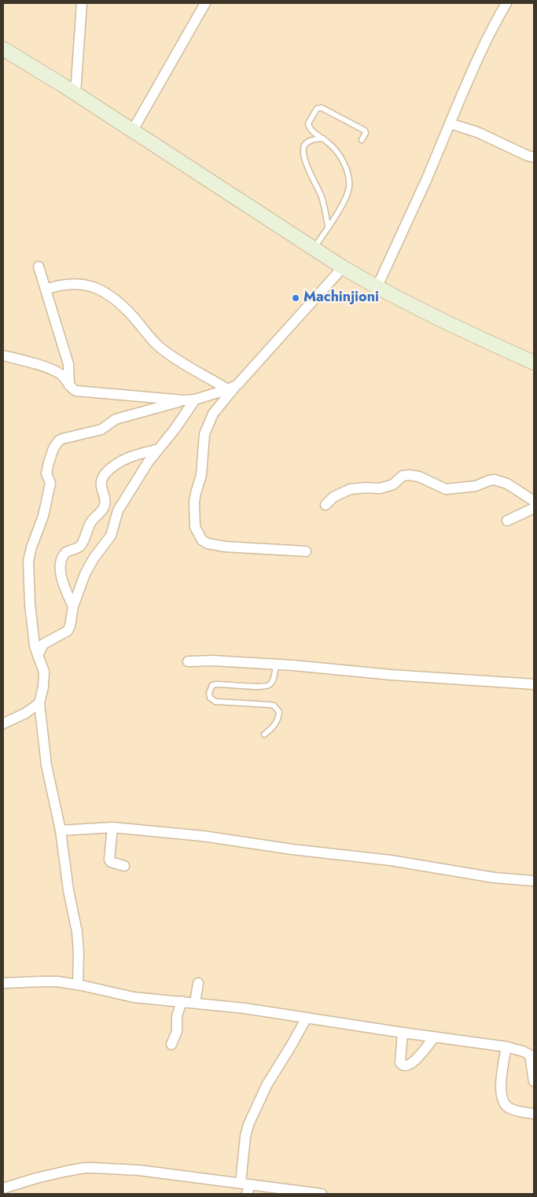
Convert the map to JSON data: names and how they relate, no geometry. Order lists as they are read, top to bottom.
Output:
{
  "places": ["Machinjioni"]
}
